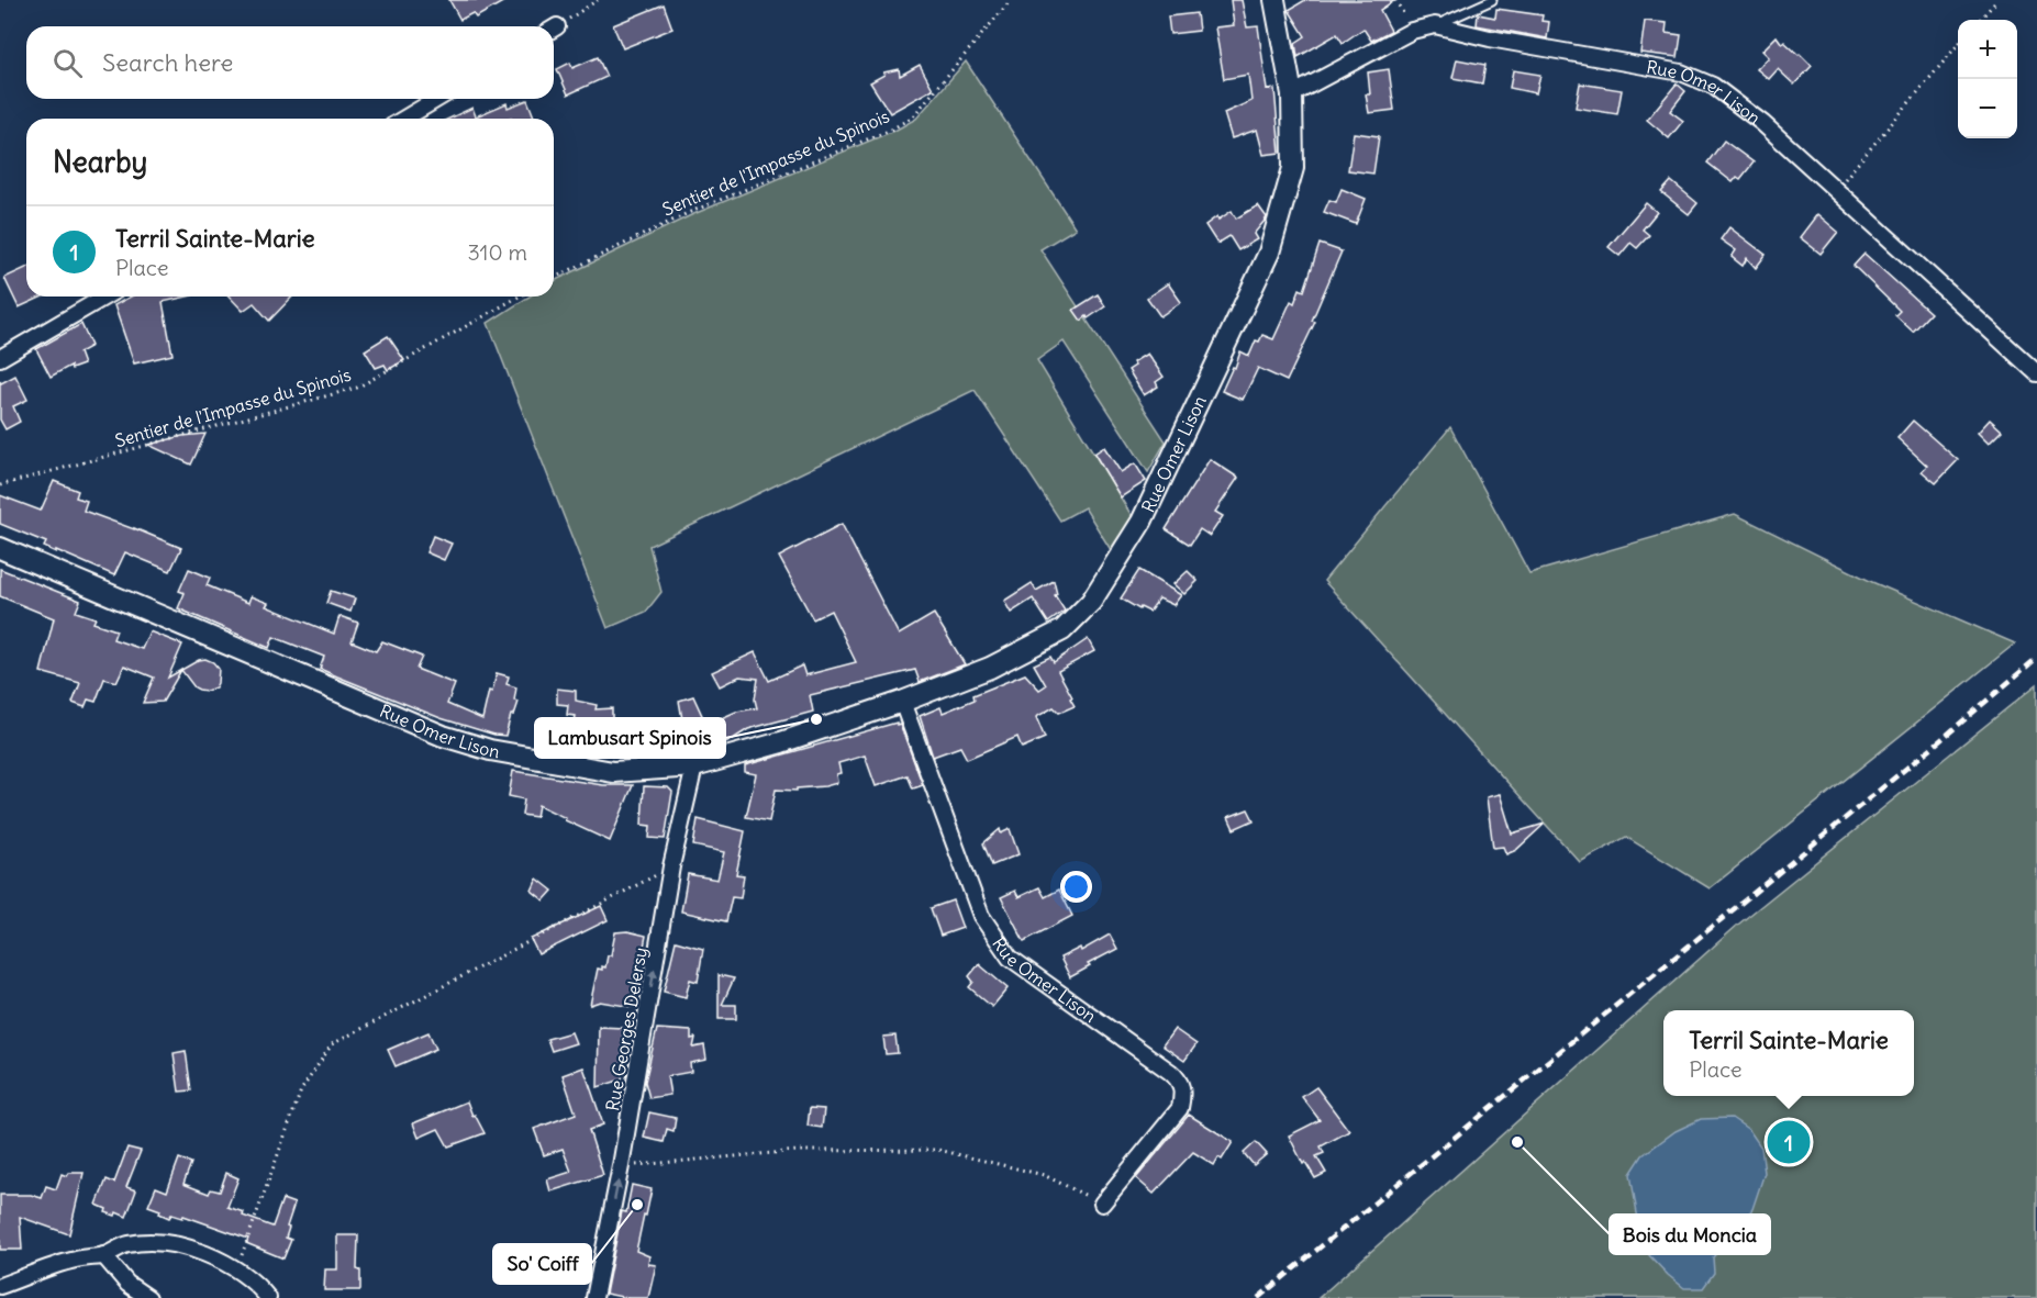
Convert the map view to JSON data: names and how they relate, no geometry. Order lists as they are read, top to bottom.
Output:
{
  "streets": {
    "street": ["Rue Omer Lison", "Rue Georges Delersy"],
    "path": ["Sentier de l'Impasse du Spinois"]
  },
  "crossings": [
    ["Rue Omer Lison", "Rue Georges Delersy"]
  ],
  "one_way": ["Rue Georges Delersy"],
  "places": ["Lambusart Spinois", "Bois du Moncia", "So' Coiff"],
  "page": {
    "map_buttons": ["+", "−"],
    "search": "Search here",
    "heading": "Nearby",
    "list": [
      {
        "mark": "1",
        "name": "Terril Sainte-Marie",
        "note": "Place",
        "value": "310 m"
      }
    ],
    "popup": ["Terril Sainte-Marie", "Place"],
    "pins": "1"
  }
}
